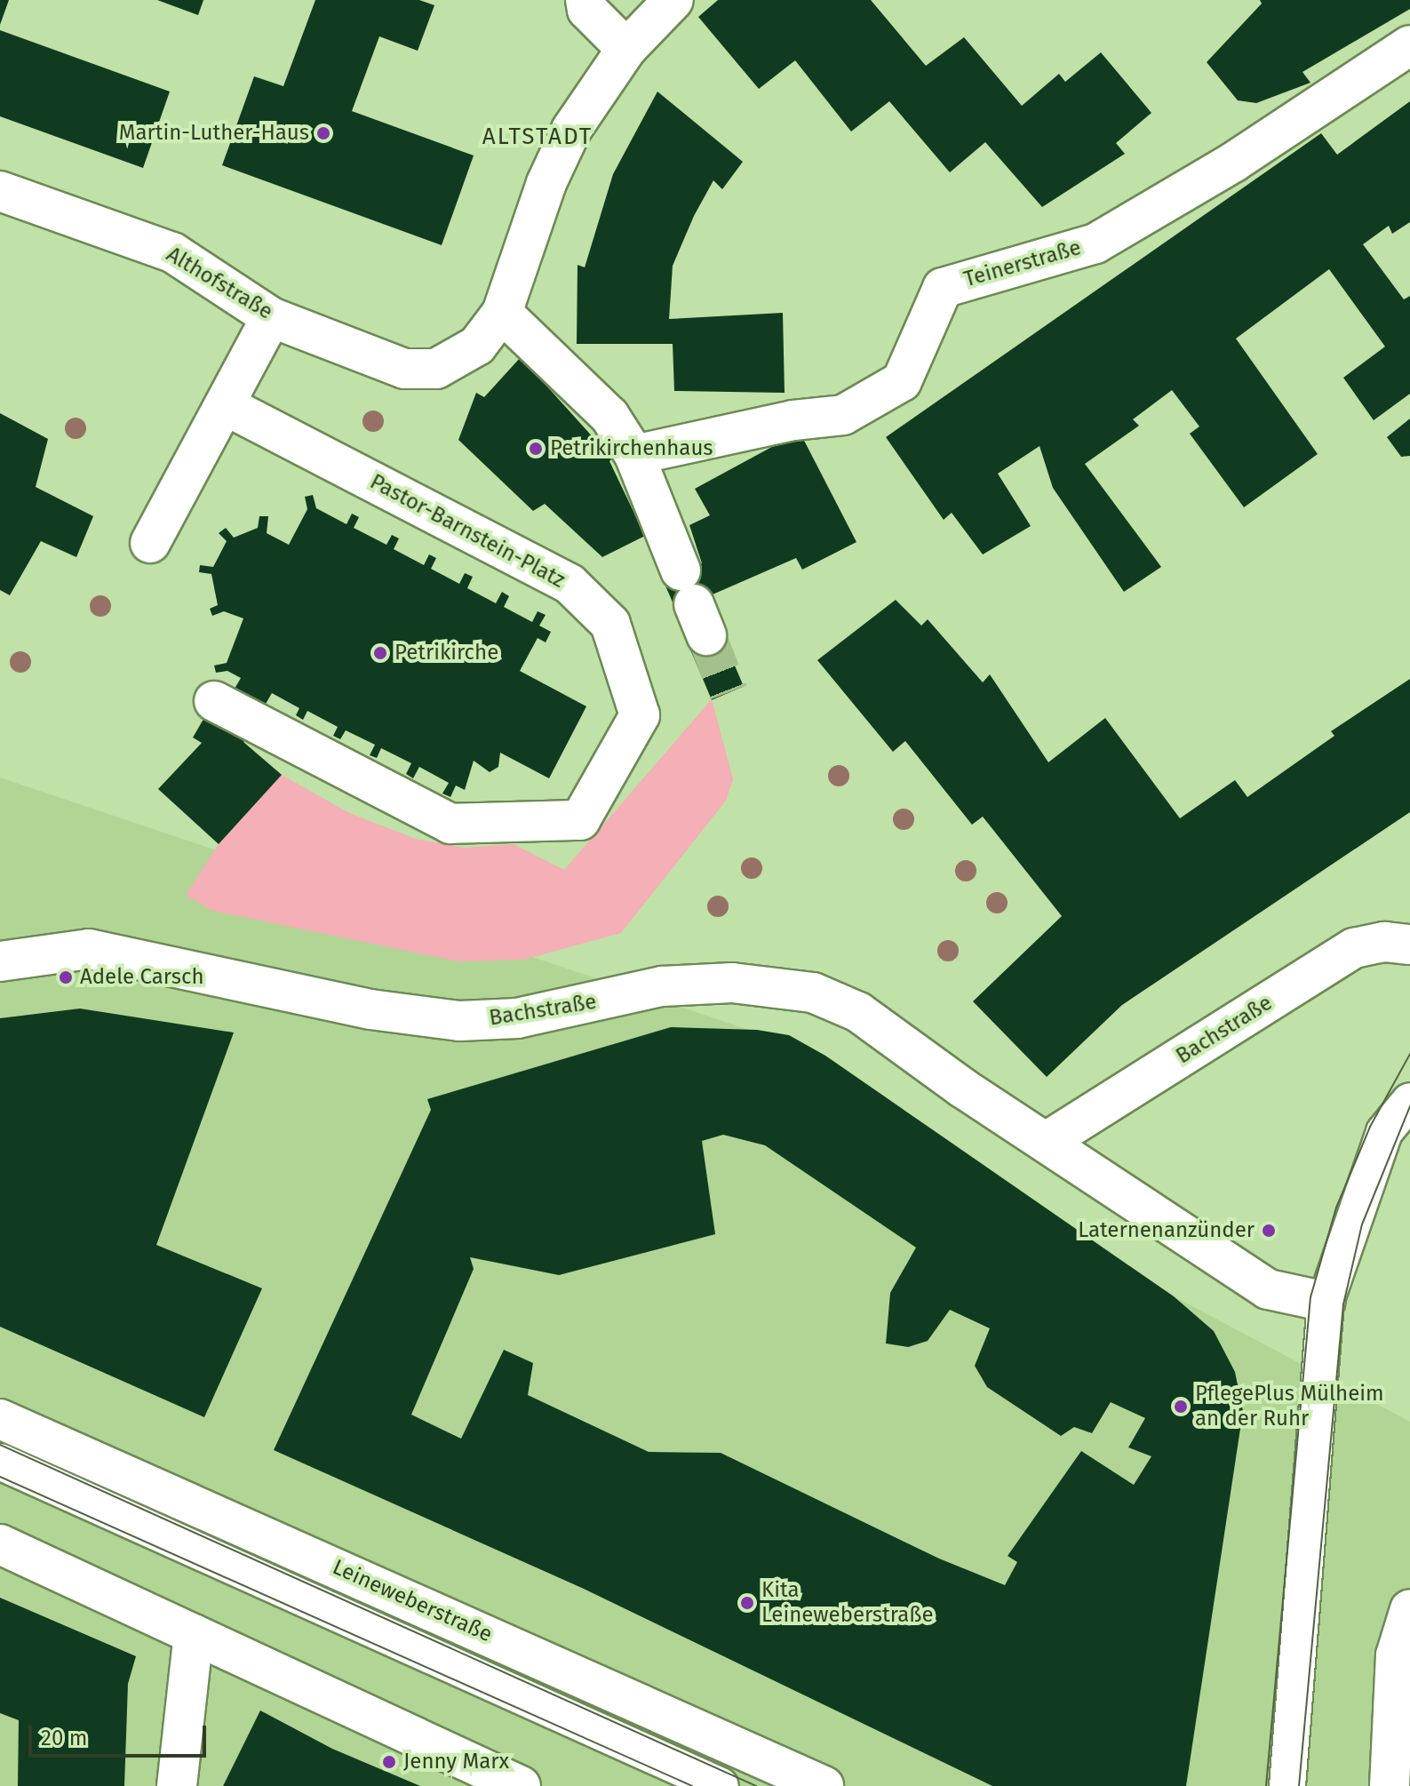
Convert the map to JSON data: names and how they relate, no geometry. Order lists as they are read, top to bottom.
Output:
{
  "streets": {
    "street": [
      "Teinerstraße",
      "Althofstraße",
      "Pastor-Barnstein-Platz",
      "Bachstraße",
      "Leineweberstraße"
    ]
  },
  "districts": ["ALTSTADT"],
  "places": [
    "Martin-Luther-Haus",
    "Petrikirchenhaus",
    "Petrikirche",
    "Adele Carsch",
    "Laternenanzünder",
    "PflegePlus Mülheim an der Ruhr",
    "Kita Leineweberstraße",
    "Jenny Marx"
  ],
  "scale_bar": "20 m"
}
